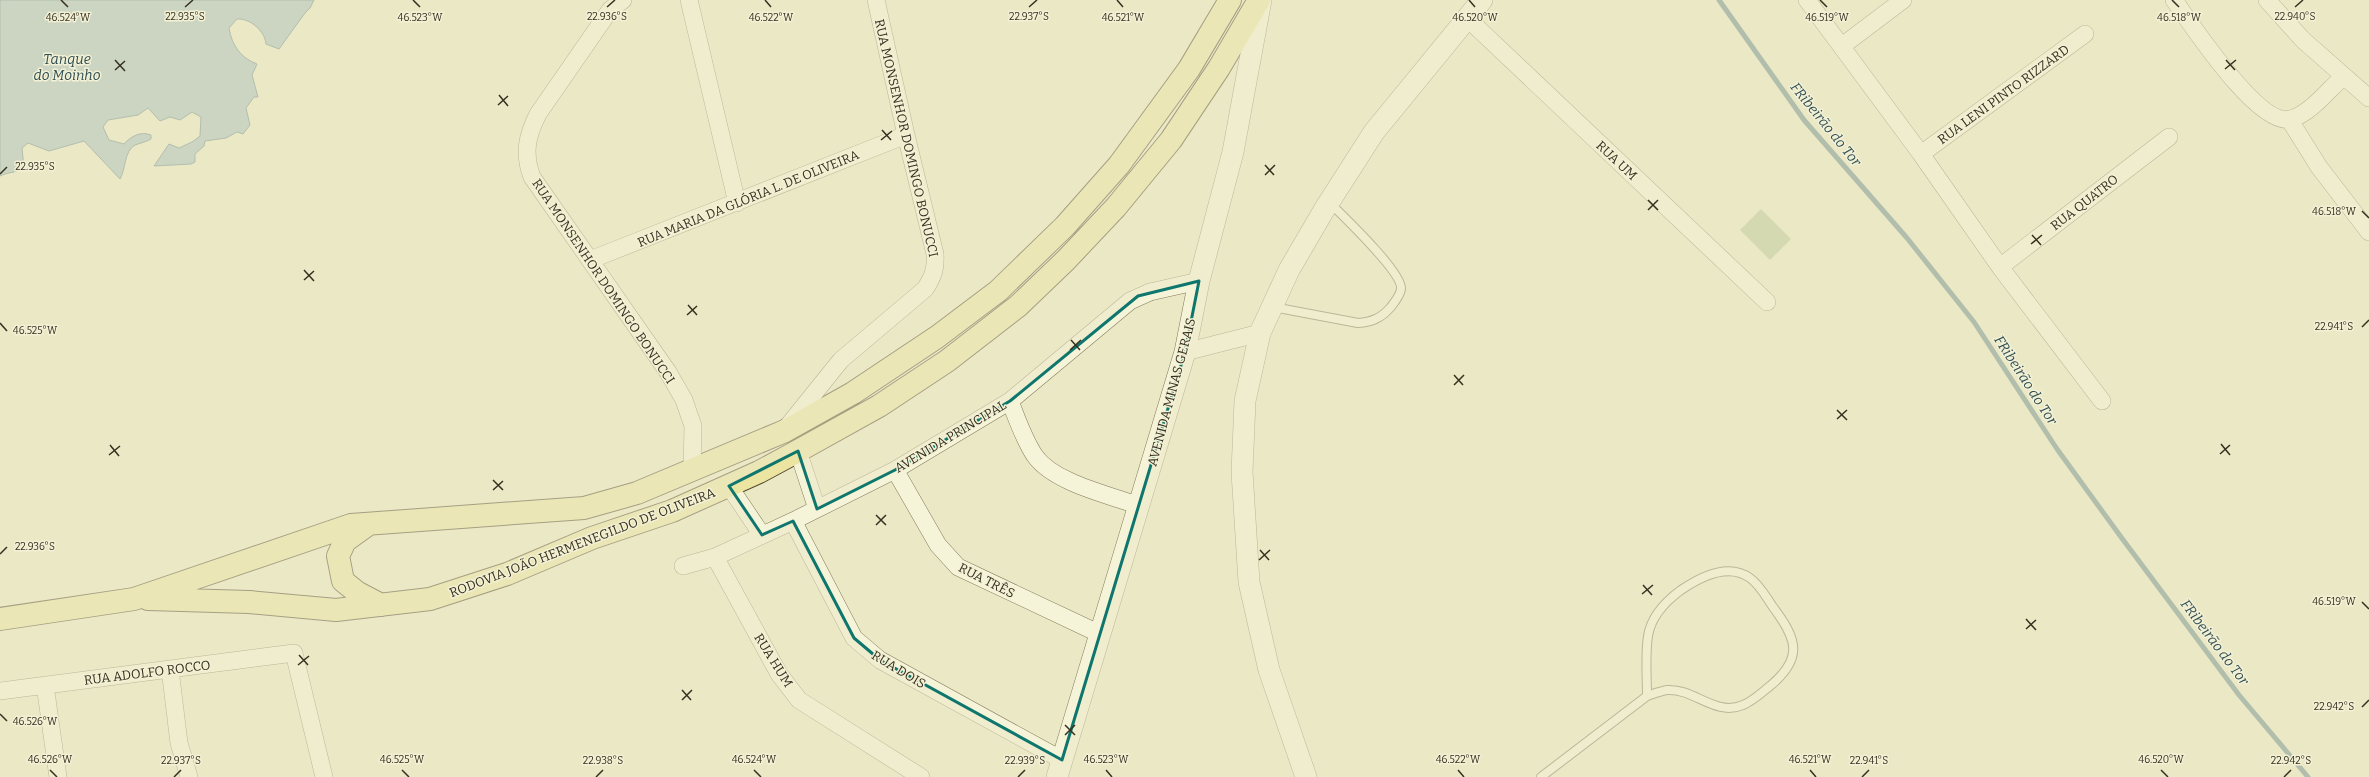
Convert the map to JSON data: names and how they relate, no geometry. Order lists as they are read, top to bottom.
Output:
{
  "streets": {
    "main road": ["RODOVIA JOÃO HERMENEGILDO DE OLIVEIRA"],
    "street": [
      "RUA LENI PINTO RIZZARD",
      "RUA MONSENHOR DOMINGO BONUCCI",
      "RUA UM",
      "RUA MARIA DA GLÓRIA L. DE OLIVEIRA",
      "RUA QUATRO",
      "AVENIDA MINAS GERAIS",
      "AVENIDA PRINCIPAL",
      "RUA TRÊS",
      "RUA HUM",
      "RUA DOIS",
      "RUA ADOLFO ROCCO"
    ]
  },
  "crossings": [
    ["RUA MONSENHOR DOMINGO BONUCCI", "RUA MARIA DA GLÓRIA L. DE OLIVEIRA"],
    ["RUA MONSENHOR DOMINGO BONUCCI", "RODOVIA JOÃO HERMENEGILDO DE OLIVEIRA"],
    ["AVENIDA MINAS GERAIS", "AVENIDA PRINCIPAL"],
    ["AVENIDA MINAS GERAIS", "RODOVIA JOÃO HERMENEGILDO DE OLIVEIRA"],
    ["AVENIDA MINAS GERAIS", "RUA TRÊS"],
    ["AVENIDA MINAS GERAIS", "RUA DOIS"],
    ["AVENIDA PRINCIPAL", "RUA TRÊS"],
    ["AVENIDA PRINCIPAL", "RUA HUM"],
    ["AVENIDA PRINCIPAL", "RUA DOIS"]
  ],
  "water": ["Tanque do Moinho", "FRibeirão do Tor"],
  "coordinates": [
    "22.935°S",
    "22.936°S",
    "22.940°S",
    "22.937°S",
    "46.524°W",
    "46.523°W",
    "46.522°W",
    "46.521°W",
    "46.519°W",
    "46.520°W",
    "46.518°W",
    "22.941°S",
    "46.525°W",
    "22.942°S",
    "46.526°W",
    "22.938°S",
    "22.939°S"
  ]
}
